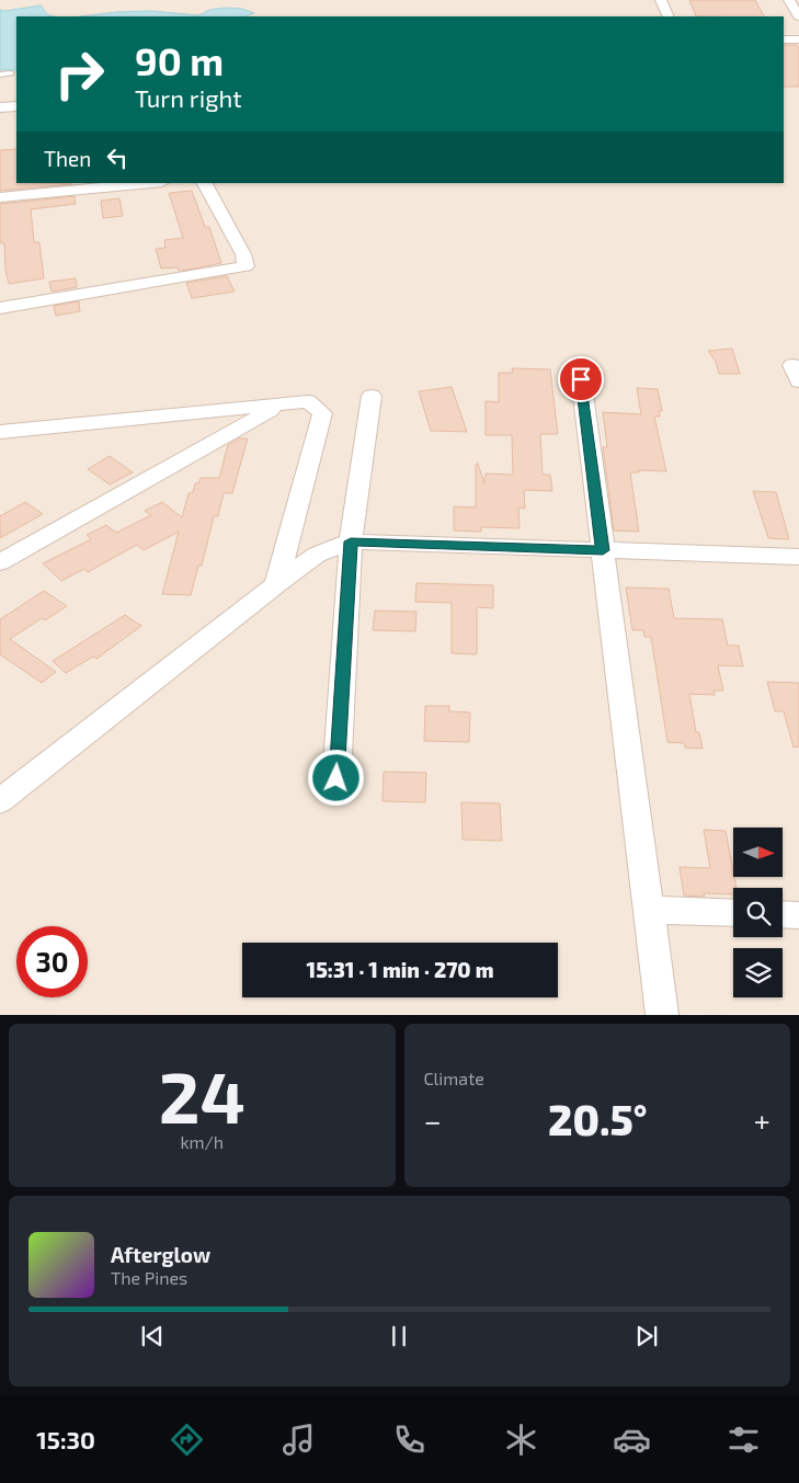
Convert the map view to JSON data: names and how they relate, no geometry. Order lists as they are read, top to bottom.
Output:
{
  "north": "right",
  "page": {
    "turn": ["90 m", "Turn right"],
    "then": "Then",
    "limit": "30",
    "trip": "15:31 · 1 min · 270 m",
    "tile": [
      ["24", "km/h"],
      "Climate"
    ],
    "heat": ["−", "20.5°", "+"],
    "song": ["Afterglow", "The Pines"],
    "tabs": "15:30"
  }
}
